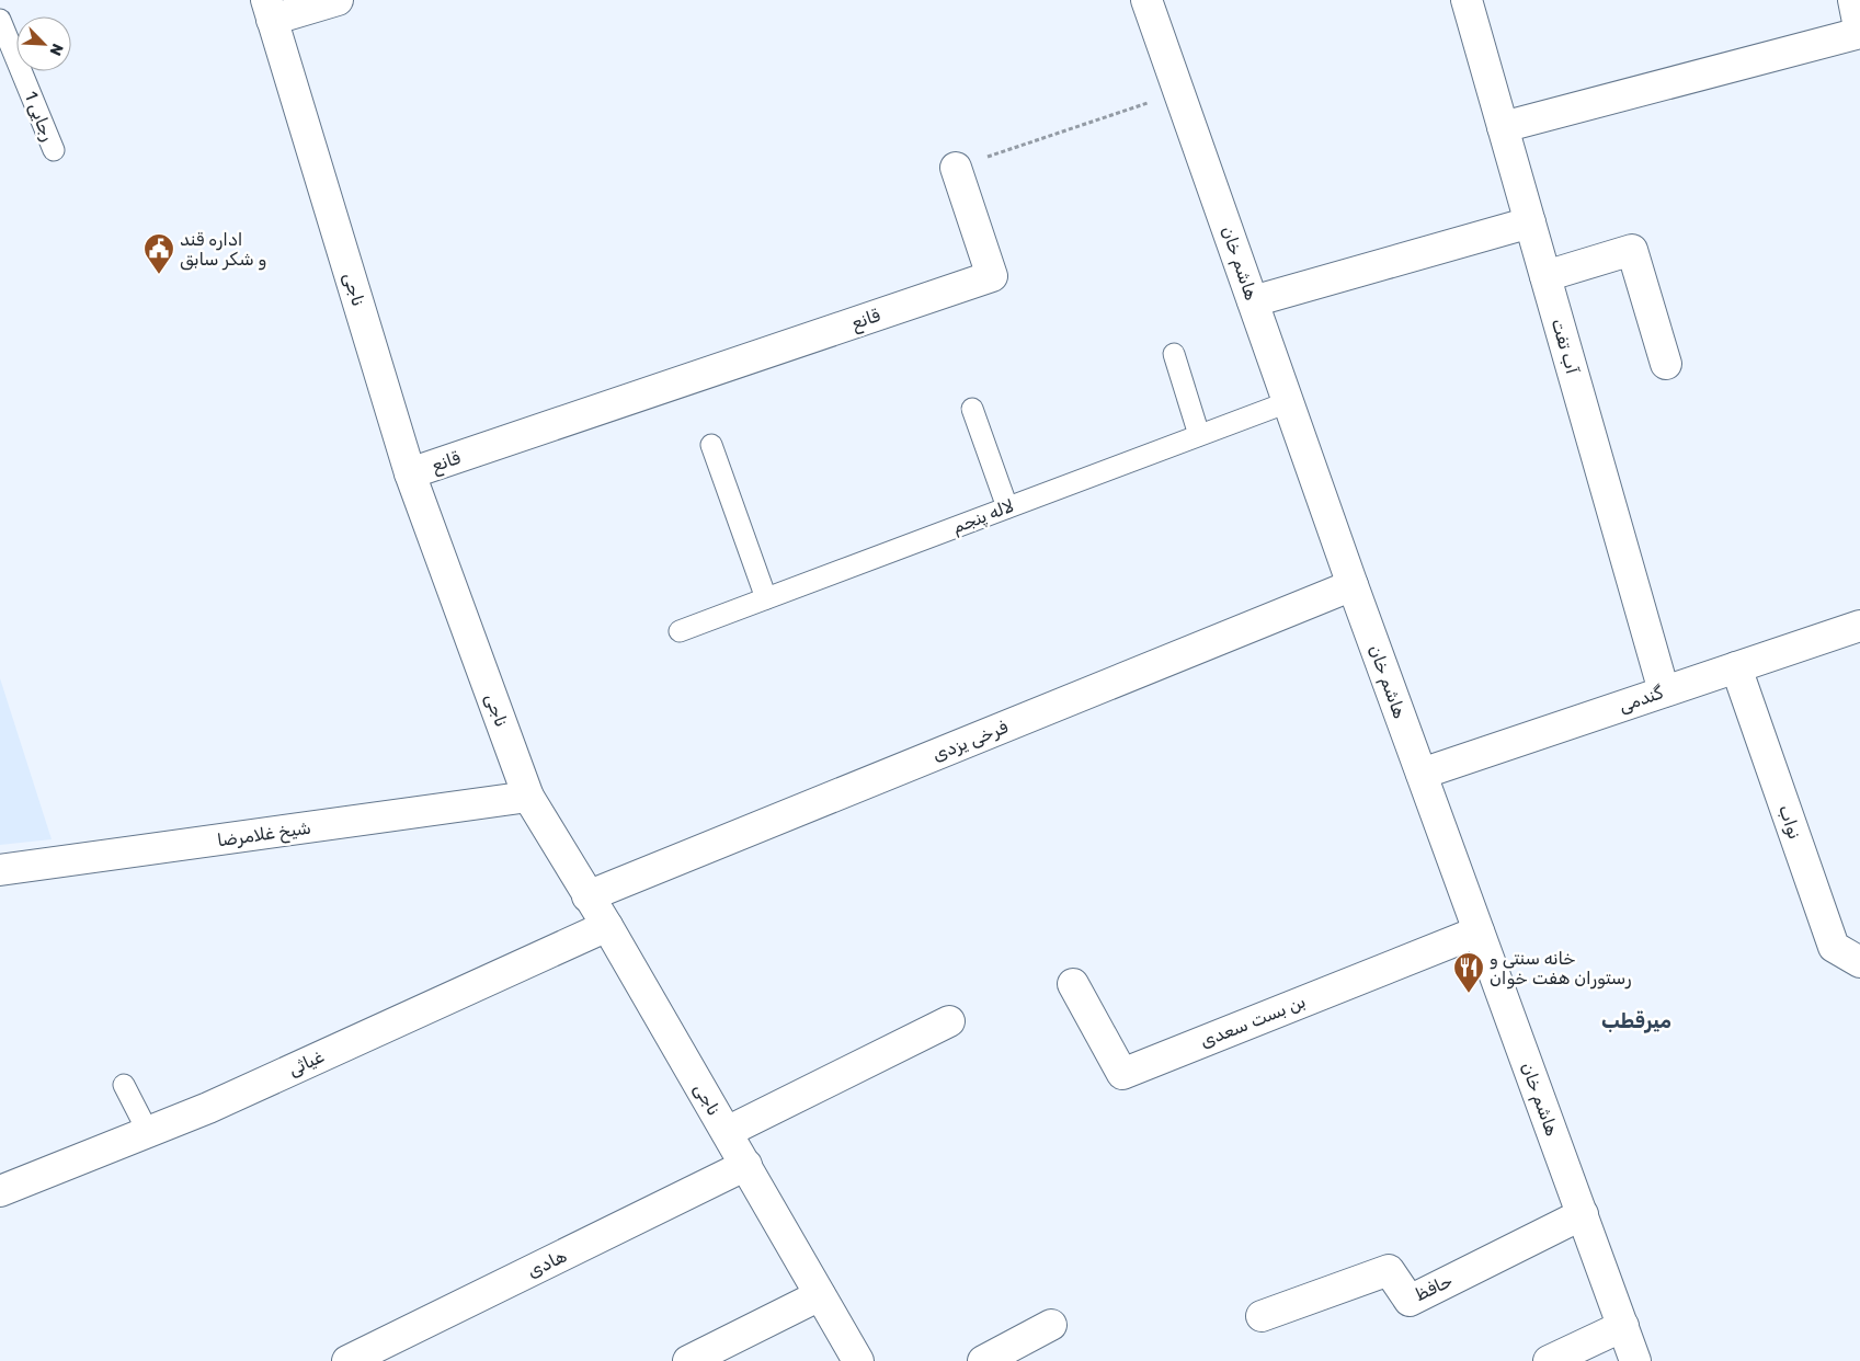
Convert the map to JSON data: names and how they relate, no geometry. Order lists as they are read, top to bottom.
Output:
{
  "streets": {
    "street": [
      "هاشم خان",
      "ناجی",
      "قانع",
      "آب تفت",
      "گندمی",
      "فرخی یزدی",
      "نواب",
      "شیخ غلامرضا",
      "بن بست سعدی",
      "غیاثی",
      "هادی",
      "حافظ"
    ],
    "lane": ["رجایی 1", "لاله پنجم"]
  },
  "crossings": [
    ["هاشم خان", "لاله پنجم"],
    ["هاشم خان", "گندمی"],
    ["هاشم خان", "فرخی یزدی"],
    ["هاشم خان", "بن بست سعدی"],
    ["هاشم خان", "حافظ"],
    ["ناجی", "قانع"],
    ["ناجی", "فرخی یزدی"],
    ["ناجی", "شیخ غلامرضا"],
    ["ناجی", "غیاثی"],
    ["ناجی", "هادی"],
    ["آب تفت", "گندمی"],
    ["گندمی", "نواب"]
  ],
  "districts": ["میرقطب"],
  "places": {
    "public building": ["اداره قند و شکر سابق"],
    "restaurant": ["خانه سنتی و رستوران هفت خوان"]
  },
  "north": "bottom right"
}
